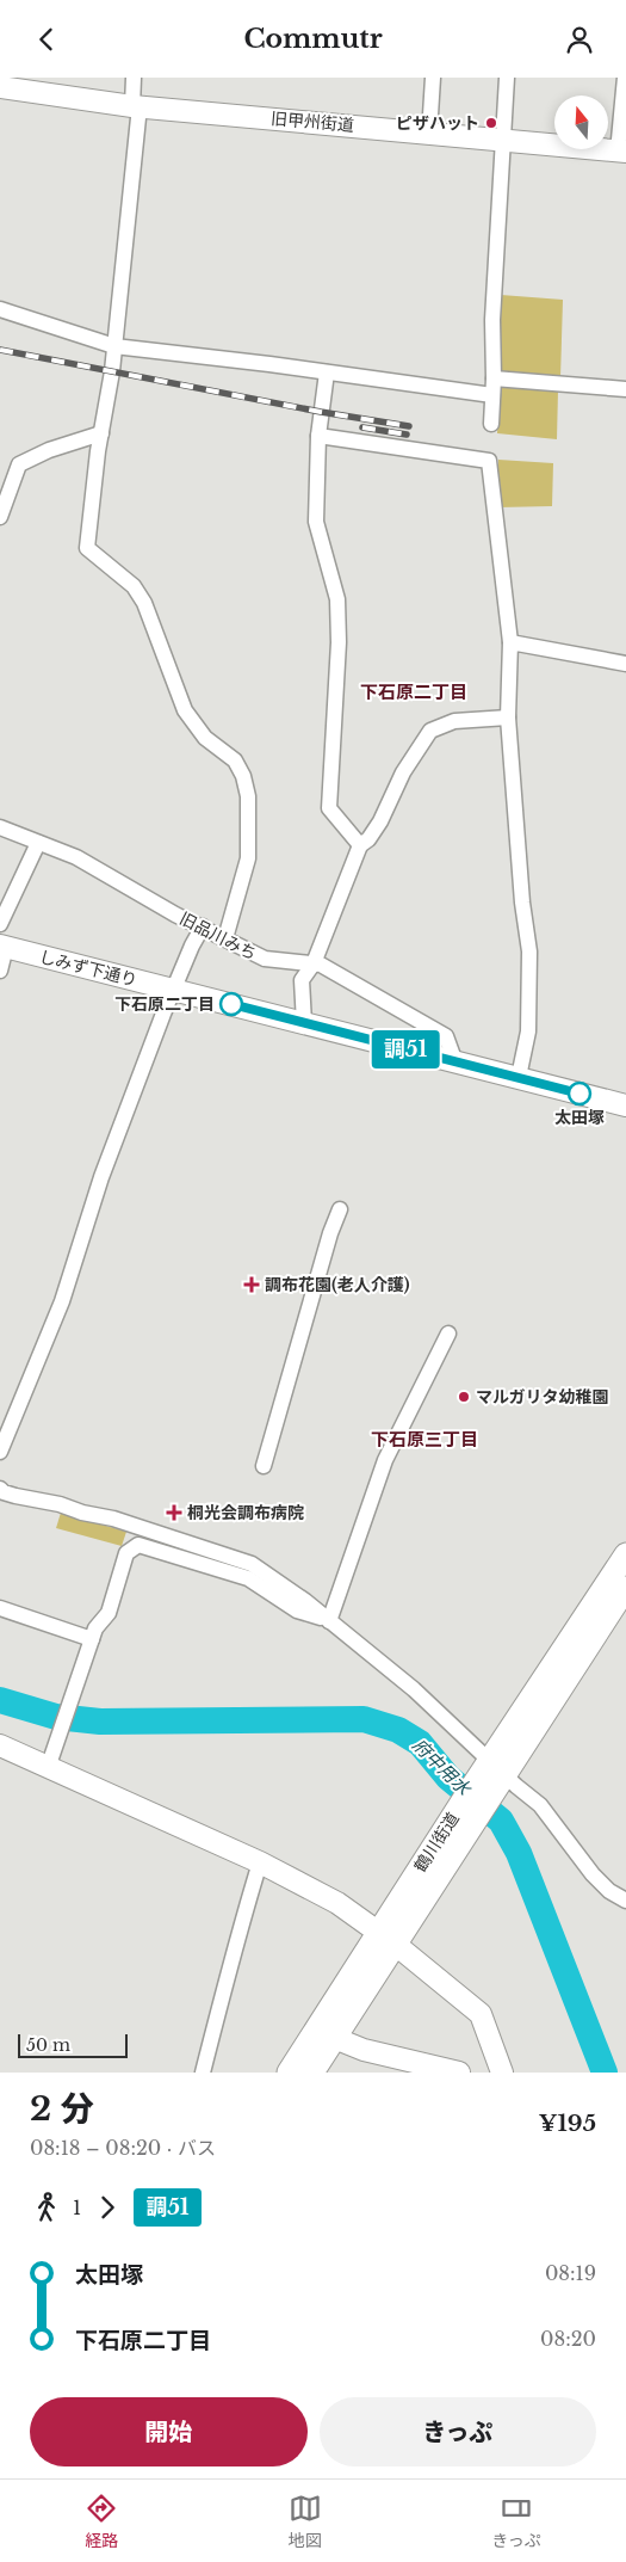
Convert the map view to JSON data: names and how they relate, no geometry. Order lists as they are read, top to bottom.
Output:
{
  "streets": {
    "main road": ["鶴川街道"],
    "street": ["旧甲州街道", "旧品川みち", "しみず下通り"]
  },
  "crossings": [
    ["旧品川みち", "しみず下通り"]
  ],
  "districts": ["下石原二丁目", "下石原三丁目"],
  "water": ["府中用水"],
  "places": {
    "other": [
      "ピザハット",
      "下石原二丁目",
      "太田塚",
      "マルガリタ幼稚園"
    ],
    "health": ["調布花園(老人介護)", "桐光会調布病院"]
  },
  "lines": ["bus line 調51"],
  "scale_bar": "50 m",
  "north": "top",
  "page": {
    "header": "Commutr",
    "on_map": "調51",
    "scale": "50 m",
    "heading": ["2 分", "08:18 – 08:20 · バス", "¥195"],
    "legs": ["1", "調51"],
    "list": [
      {
        "name": "太田塚",
        "value": "08:19"
      },
      {
        "name": "下石原二丁目",
        "value": "08:20"
      }
    ],
    "buttons": ["開始", "きっぷ"],
    "tabs": ["経路", "地図", "きっぷ"]
  }
}
